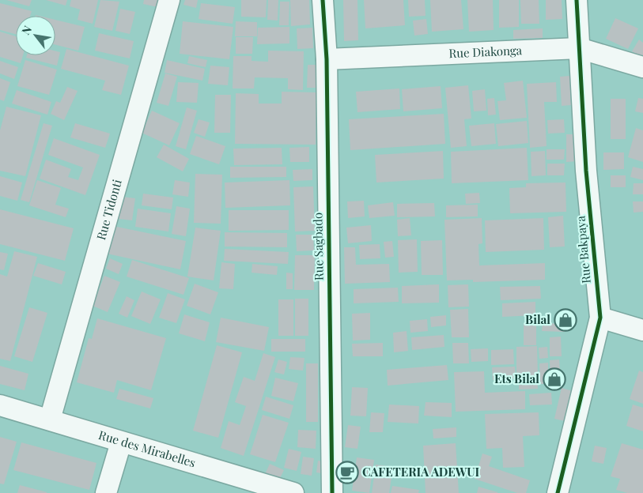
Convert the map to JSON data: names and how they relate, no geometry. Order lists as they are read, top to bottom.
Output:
{
  "streets": {
    "street": [
      "Rue Diakonga",
      "Rue Tidonti",
      "Rue Sagbado",
      "Rue Bakpaya",
      "Rue des Mirabelles"
    ]
  },
  "crossings": [
    ["Rue Diakonga", "Rue Sagbado"],
    ["Rue Diakonga", "Rue Bakpaya"],
    ["Rue Tidonti", "Rue des Mirabelles"]
  ],
  "places": {
    "shop": ["Bilal", "Ets Bilal"],
    "cafe": ["CAFETERIA ADEWUI"]
  },
  "north": "top left"
}
